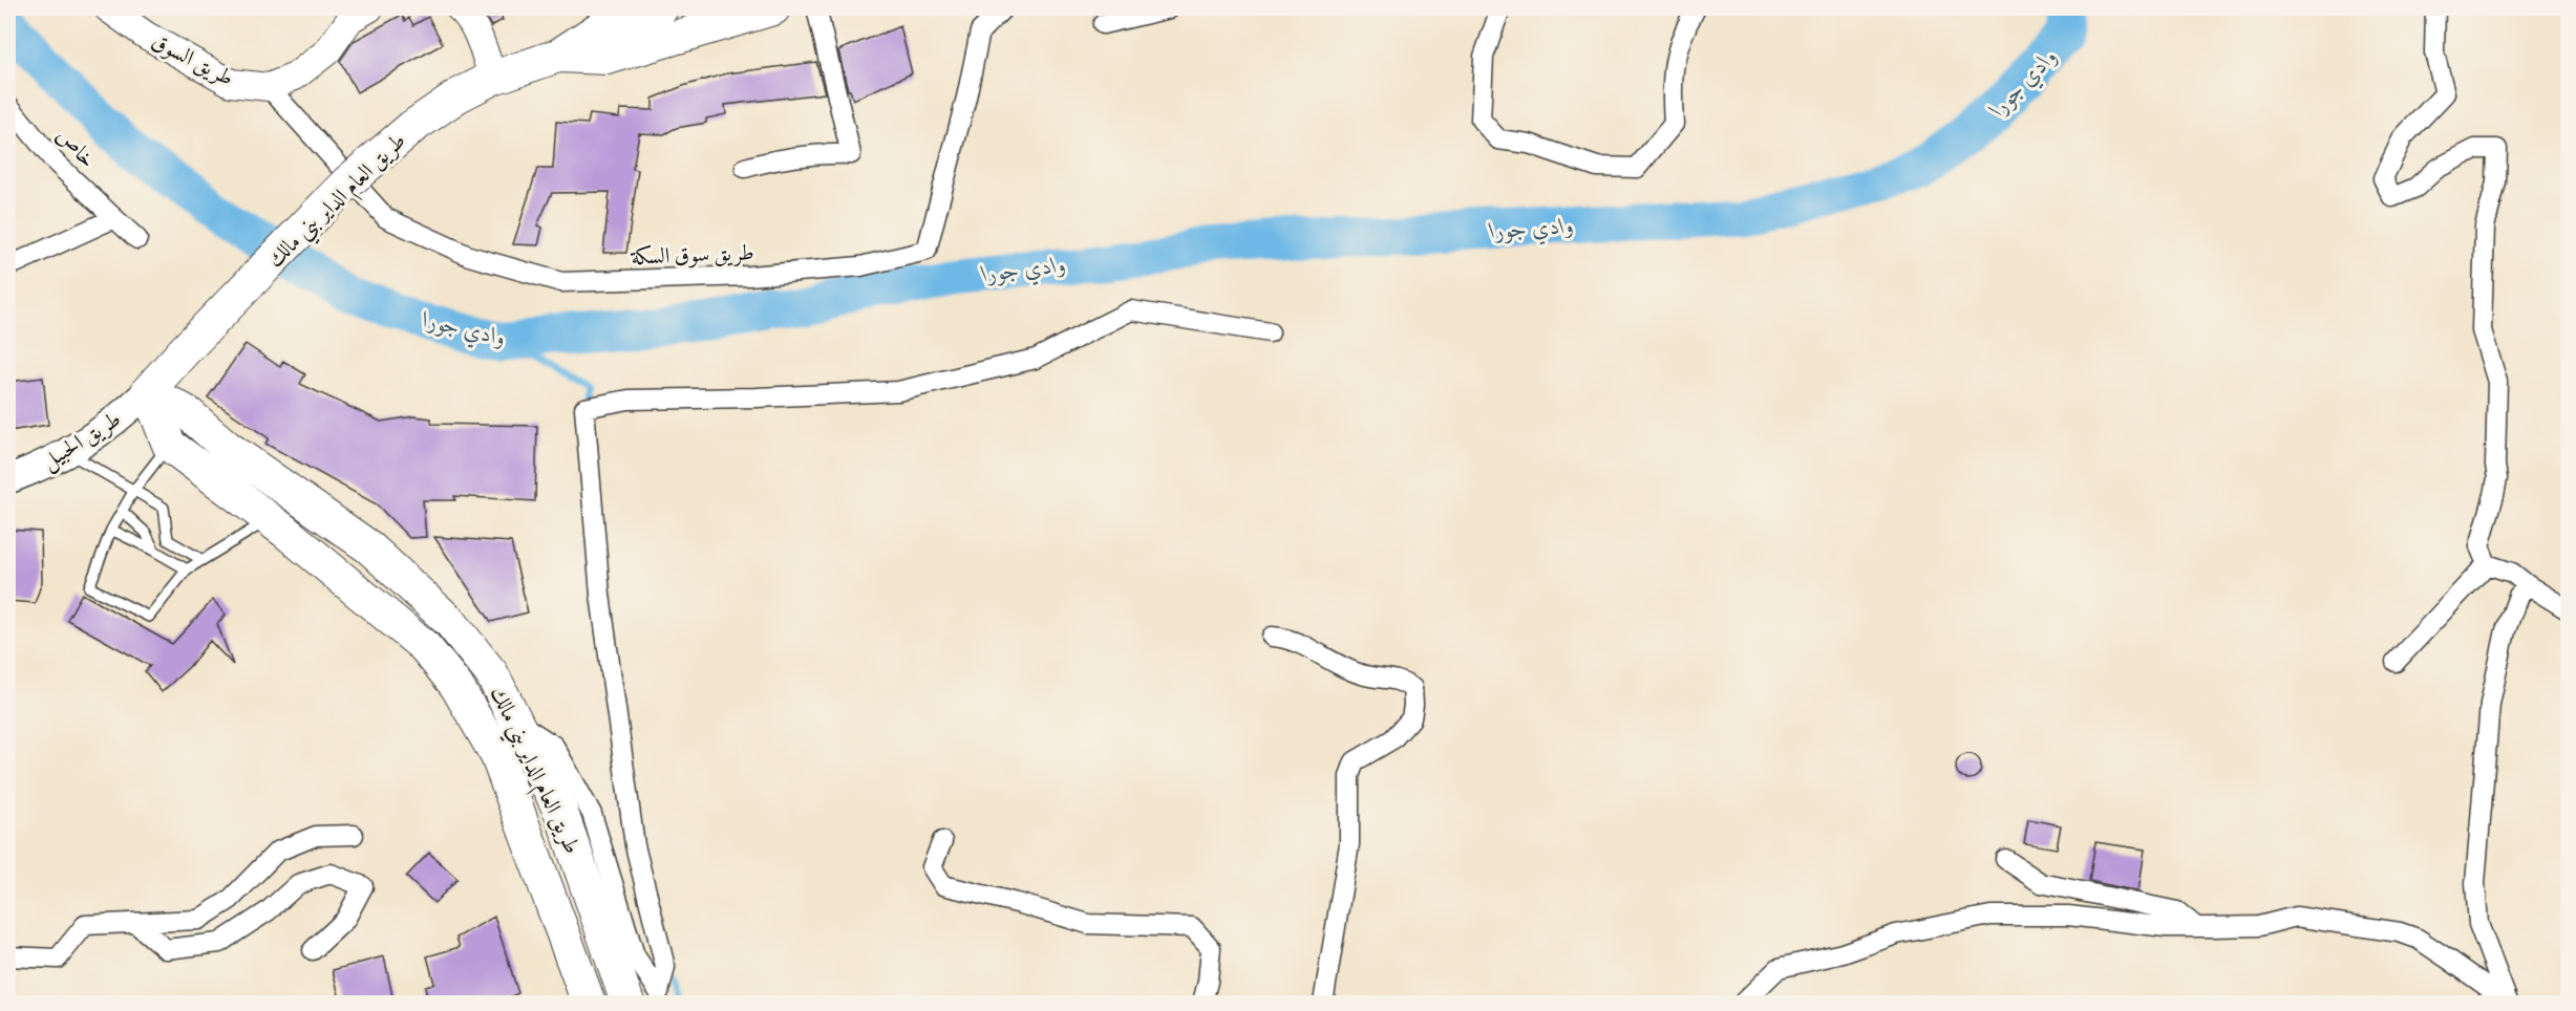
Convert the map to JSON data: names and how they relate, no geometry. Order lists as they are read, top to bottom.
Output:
{
  "streets": {
    "highway": ["طريق العام الداير بني مالك"],
    "main road": ["طريق الحبيل"],
    "street": ["طريق السوق", "خاص", "طريق سوق السكة"]
  },
  "crossings": [
    ["طريق السوق", "طريق سوق السكة"],
    ["طريق العام الداير بني مالك", "طريق الحبيل"]
  ],
  "water": ["وادي جورا"]
}
